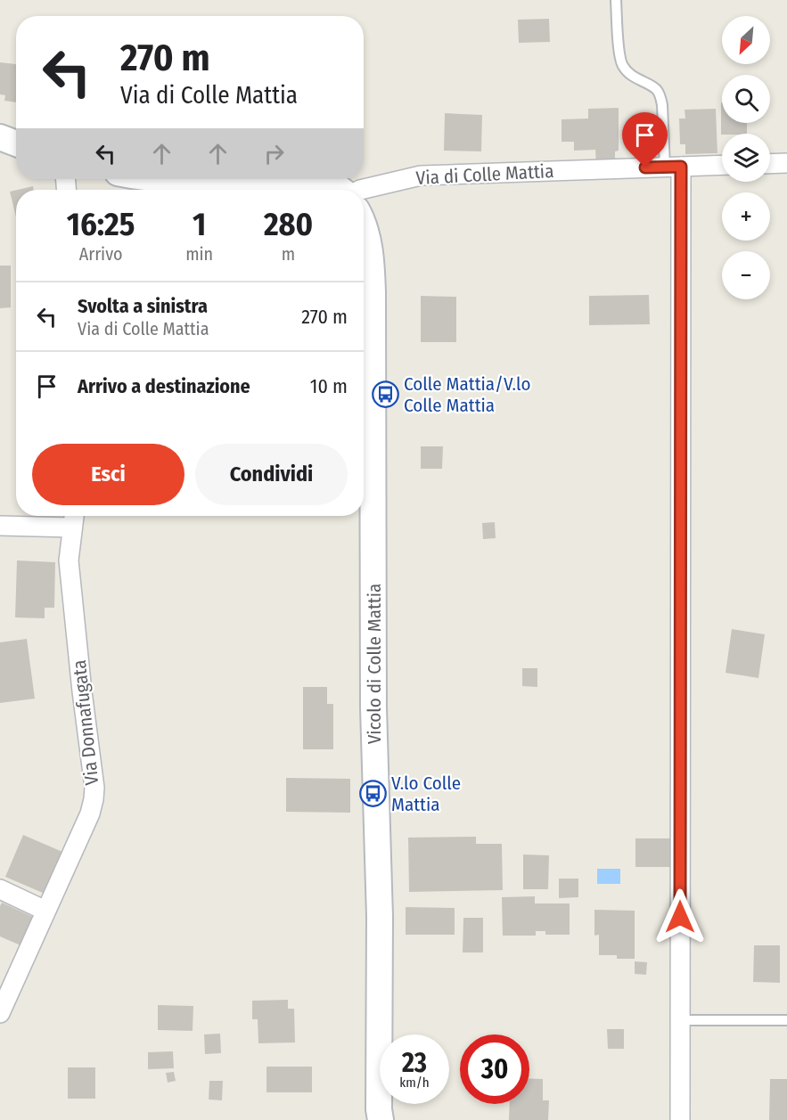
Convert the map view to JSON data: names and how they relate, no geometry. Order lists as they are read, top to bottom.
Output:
{
  "streets": {
    "street": ["Via di Colle Mattia", "Vicolo di Colle Mattia", "Via Donnafugata"]
  },
  "places": {
    "bus stop": ["Colle Mattia/V.lo Colle Mattia", "V.lo Colle Mattia"]
  },
  "north": "bottom left",
  "page": {
    "map_buttons": ["+", "−"],
    "turn": ["270 m", "Via di Colle Mattia"],
    "eta": [
      "16:25",
      "Arrivo",
      "1",
      "min",
      "280",
      "m"
    ],
    "list": [
      {
        "name": "Svolta a sinistra",
        "note": "Via di Colle Mattia",
        "value": "270 m"
      },
      {
        "name": "Arrivo a destinazione",
        "value": "10 m"
      }
    ],
    "buttons": ["Esci", "Condividi"],
    "speed": "23 km/h",
    "limit": "30"
  }
}
